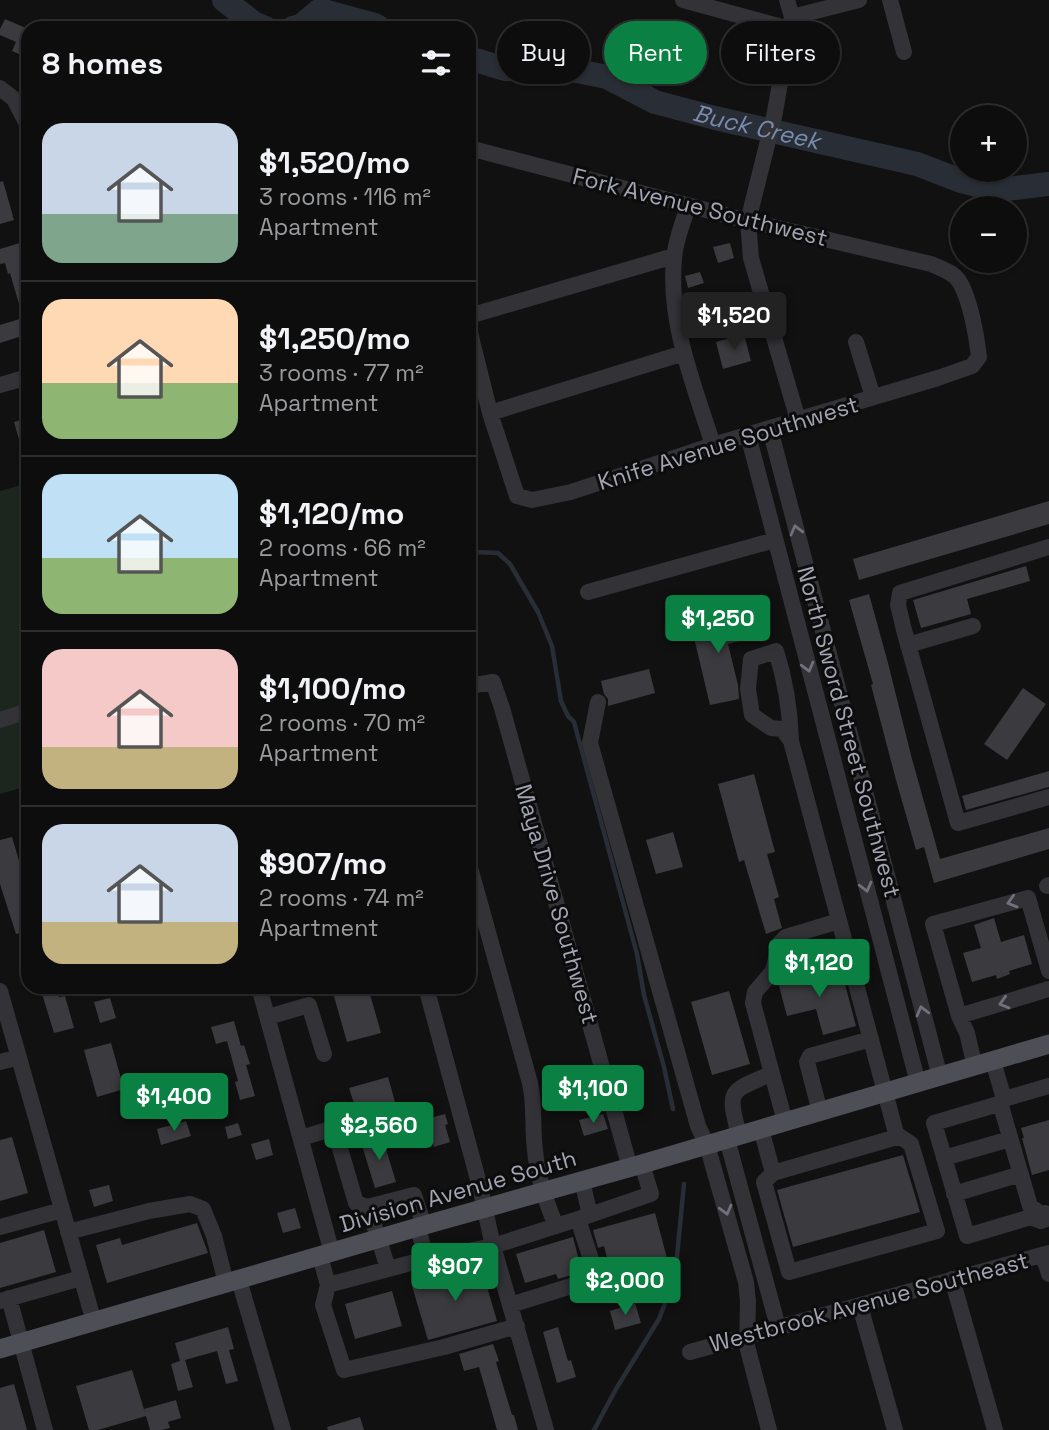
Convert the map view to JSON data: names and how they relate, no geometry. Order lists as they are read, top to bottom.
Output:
{
  "streets": {
    "main road": ["Division Avenue South"],
    "street": [
      "Fork Avenue Southwest",
      "Knife Avenue Southwest",
      "North Sword Street Southwest",
      "Maya Drive Southwest",
      "Westbrook Avenue Southeast"
    ]
  },
  "crossings": [
    ["Fork Avenue Southwest", "Knife Avenue Southwest"],
    ["Knife Avenue Southwest", "North Sword Street Southwest"],
    ["North Sword Street Southwest", "Division Avenue South"],
    ["Maya Drive Southwest", "Division Avenue South"]
  ],
  "water": ["Buck Creek"],
  "page": {
    "chip": ["Buy", "Rent", "Filters"],
    "heading": "8 homes",
    "map_buttons": ["+", "−"],
    "list": [
      {
        "name": "$1,520/mo",
        "note": "3 rooms · 116 m² · Apartment"
      },
      {
        "name": "$1,250/mo",
        "note": "3 rooms · 77 m² · Apartment"
      },
      {
        "name": "$1,120/mo",
        "note": "2 rooms · 66 m² · Apartment"
      },
      {
        "name": "$1,100/mo",
        "note": "2 rooms · 70 m² · Apartment"
      },
      {
        "name": "$907/mo",
        "note": "2 rooms · 74 m² · Apartment"
      }
    ],
    "price": [
      "$1,520",
      "$1,250",
      "$1,120",
      "$1,100",
      "$1,400",
      "$2,560",
      "$907",
      "$2,000"
    ]
  }
}
